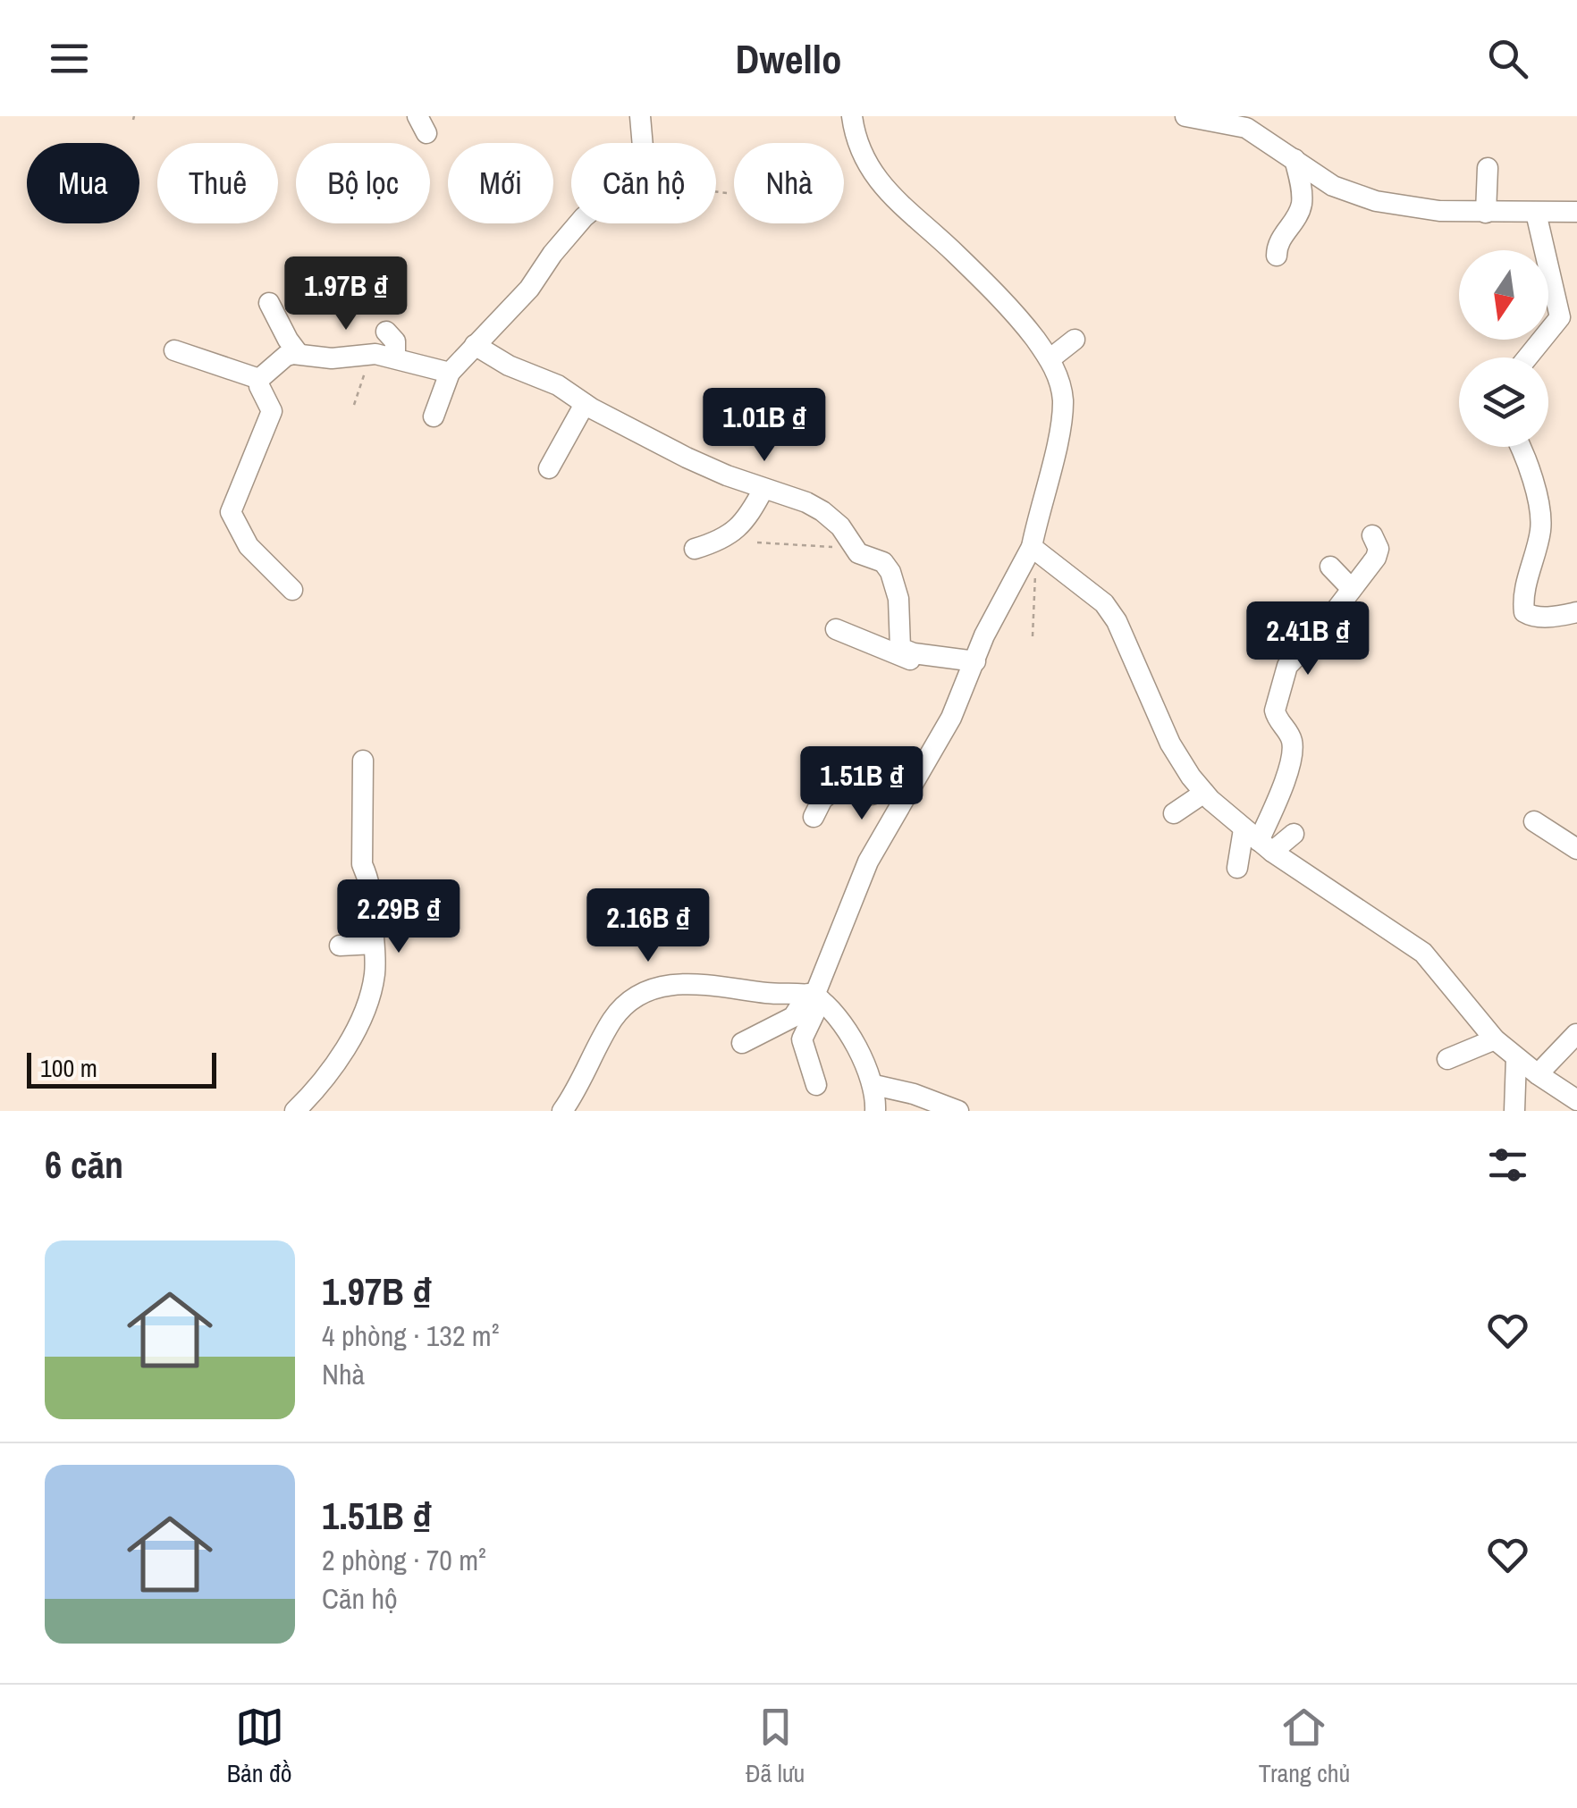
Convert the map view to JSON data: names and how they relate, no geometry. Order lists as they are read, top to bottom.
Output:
{
  "scale_bar": "100 m",
  "north": "bottom",
  "page": {
    "header": "Dwello",
    "chip": [
      "Mua",
      "Thuê",
      "Bộ lọc",
      "Mới",
      "Căn hộ",
      "Nhà"
    ],
    "price": [
      "1.97B ₫",
      "1.01B ₫",
      "2.41B ₫",
      "1.51B ₫",
      "2.29B ₫",
      "2.16B ₫"
    ],
    "scale": "100 m",
    "heading": "6 căn",
    "list": [
      {
        "name": "1.97B ₫",
        "note": "4 phòng · 132 m² · Nhà"
      },
      {
        "name": "1.51B ₫",
        "note": "2 phòng · 70 m² · Căn hộ"
      }
    ],
    "tabs": ["Bản đồ", "Đã lưu", "Trang chủ"]
  }
}
